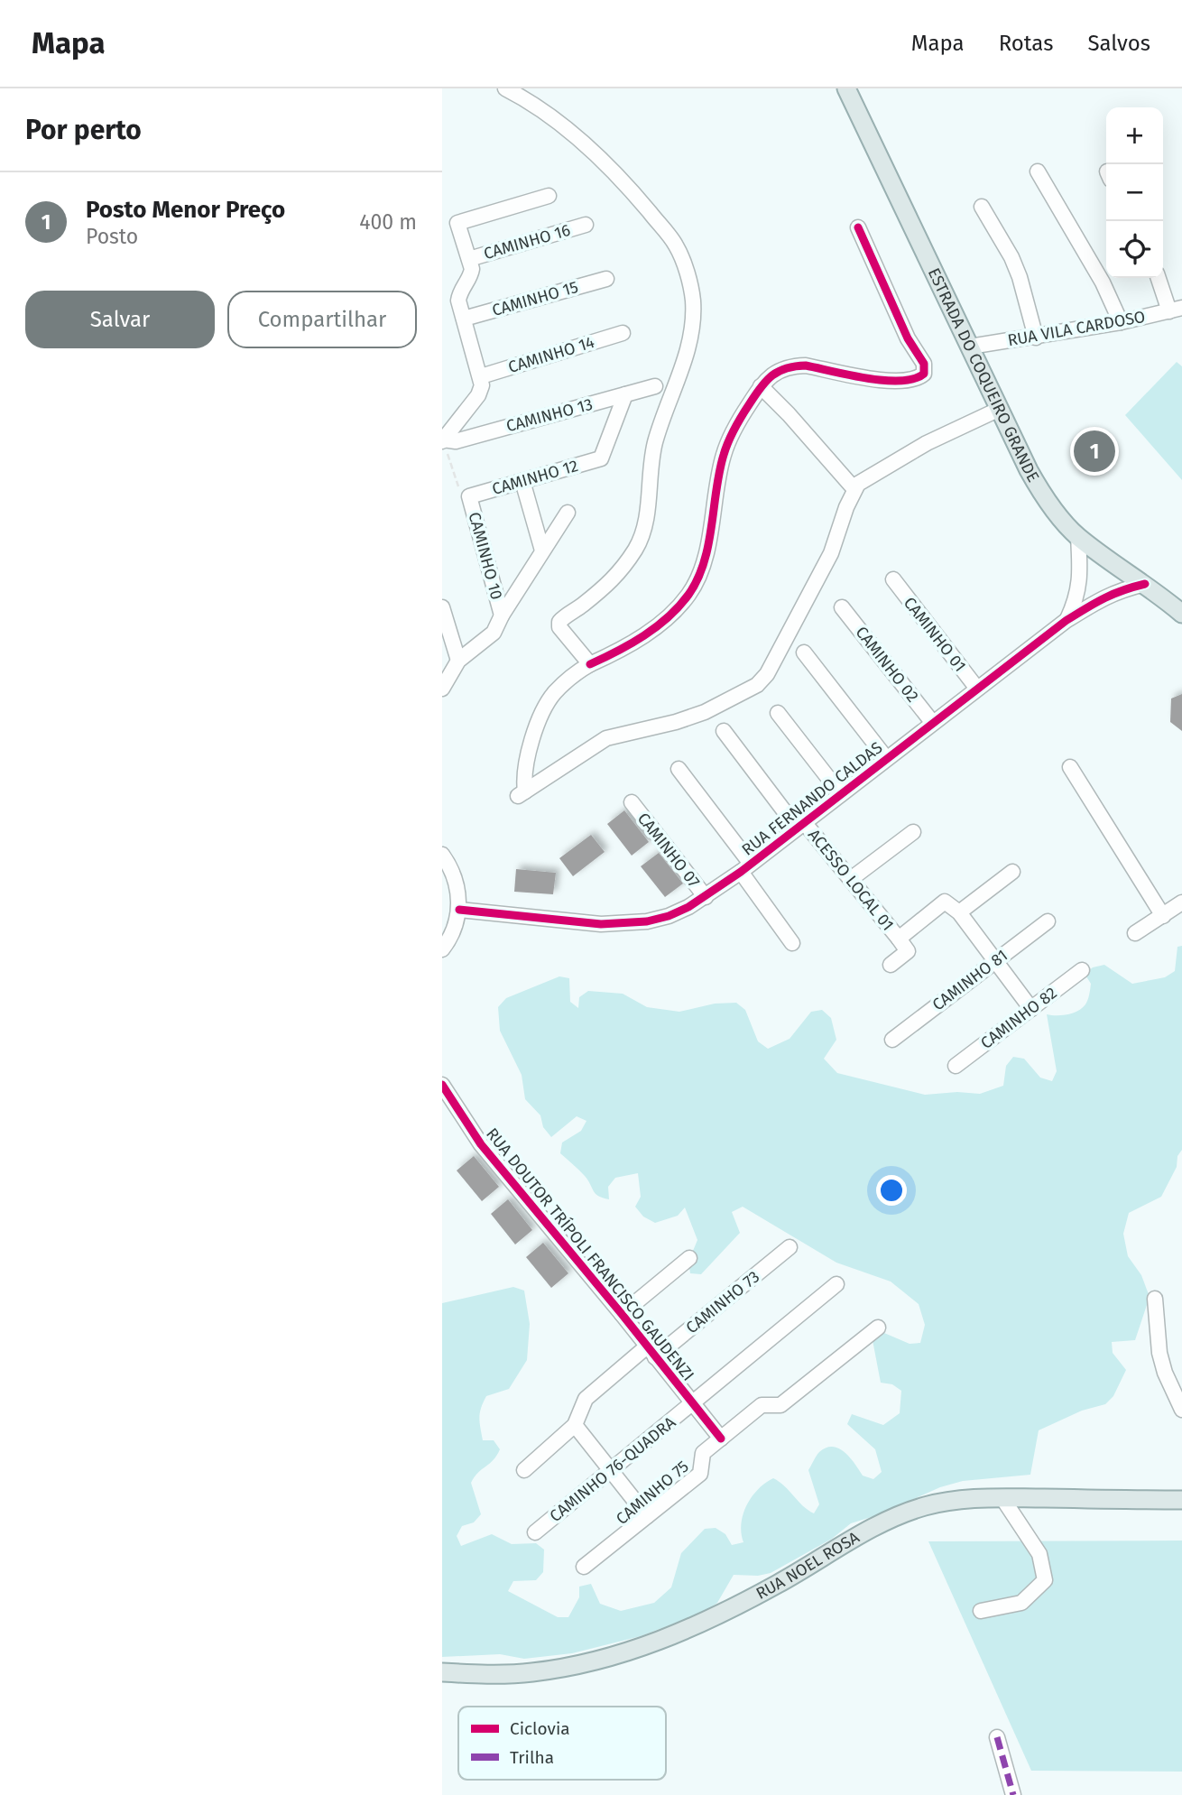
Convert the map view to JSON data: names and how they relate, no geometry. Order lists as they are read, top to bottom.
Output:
{
  "streets": {
    "main road": ["ESTRADA DO COQUEIRO GRANDE", "RUA NOEL ROSA"],
    "street": [
      "CAMINHO 16",
      "CAMINHO 15",
      "RUA VILA CARDOSO",
      "CAMINHO 14",
      "CAMINHO 13",
      "CAMINHO 12",
      "CAMINHO 10",
      "CAMINHO 01",
      "CAMINHO 02",
      "RUA FERNANDO CALDAS",
      "CAMINHO 07",
      "ACESSO LOCAL 01",
      "CAMINHO 81",
      "CAMINHO 82",
      "RUA DOUTOR TRÍPOLI FRANCISCO GAUDENZI",
      "CAMINHO 73",
      "CAMINHO 76-QUADRA",
      "CAMINHO 75"
    ]
  },
  "crossings": [
    ["RUA VILA CARDOSO", "ESTRADA DO COQUEIRO GRANDE"],
    ["ESTRADA DO COQUEIRO GRANDE", "RUA FERNANDO CALDAS"],
    ["CAMINHO 13", "CAMINHO 12"],
    ["CAMINHO 12", "CAMINHO 10"],
    ["CAMINHO 01", "RUA FERNANDO CALDAS"],
    ["CAMINHO 02", "RUA FERNANDO CALDAS"],
    ["RUA FERNANDO CALDAS", "CAMINHO 07"],
    ["RUA FERNANDO CALDAS", "ACESSO LOCAL 01"],
    ["RUA DOUTOR TRÍPOLI FRANCISCO GAUDENZI", "CAMINHO 73"],
    ["RUA DOUTOR TRÍPOLI FRANCISCO GAUDENZI", "CAMINHO 76-QUADRA"],
    ["RUA DOUTOR TRÍPOLI FRANCISCO GAUDENZI", "CAMINHO 75"]
  ],
  "legend": ["Ciclovia", "Trilha"],
  "page": {
    "header": "Mapa",
    "nav": ["Mapa", "Rotas", "Salvos"],
    "heading": "Por perto",
    "map_buttons": ["+", "−"],
    "list": [
      {
        "mark": "1",
        "name": "Posto Menor Preço",
        "note": "Posto",
        "value": "400 m"
      }
    ],
    "buttons": ["Salvar", "Compartilhar"],
    "pins": "1"
  }
}
